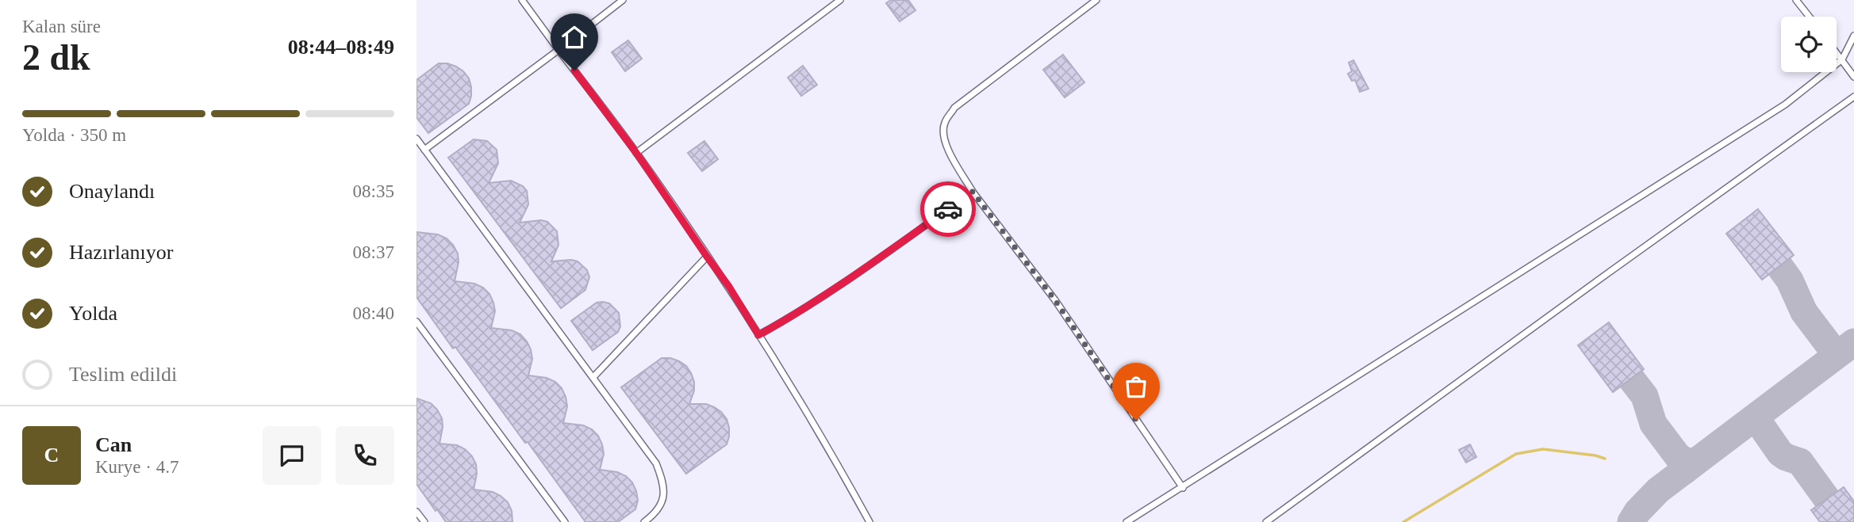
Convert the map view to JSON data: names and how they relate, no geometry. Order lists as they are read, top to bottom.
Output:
{
  "page": {
    "heading": ["2 dk", "Kalan süre", "08:44–08:49"],
    "panel": ["Can", "Kurye · 4.7"],
    "bar": "Yolda · 350 m",
    "list": [
      ["Onaylandı", "08:35"],
      ["Hazırlanıyor", "08:37"],
      ["Yolda", "08:40"],
      "Teslim edildi"
    ],
    "round": "C"
  }
}
